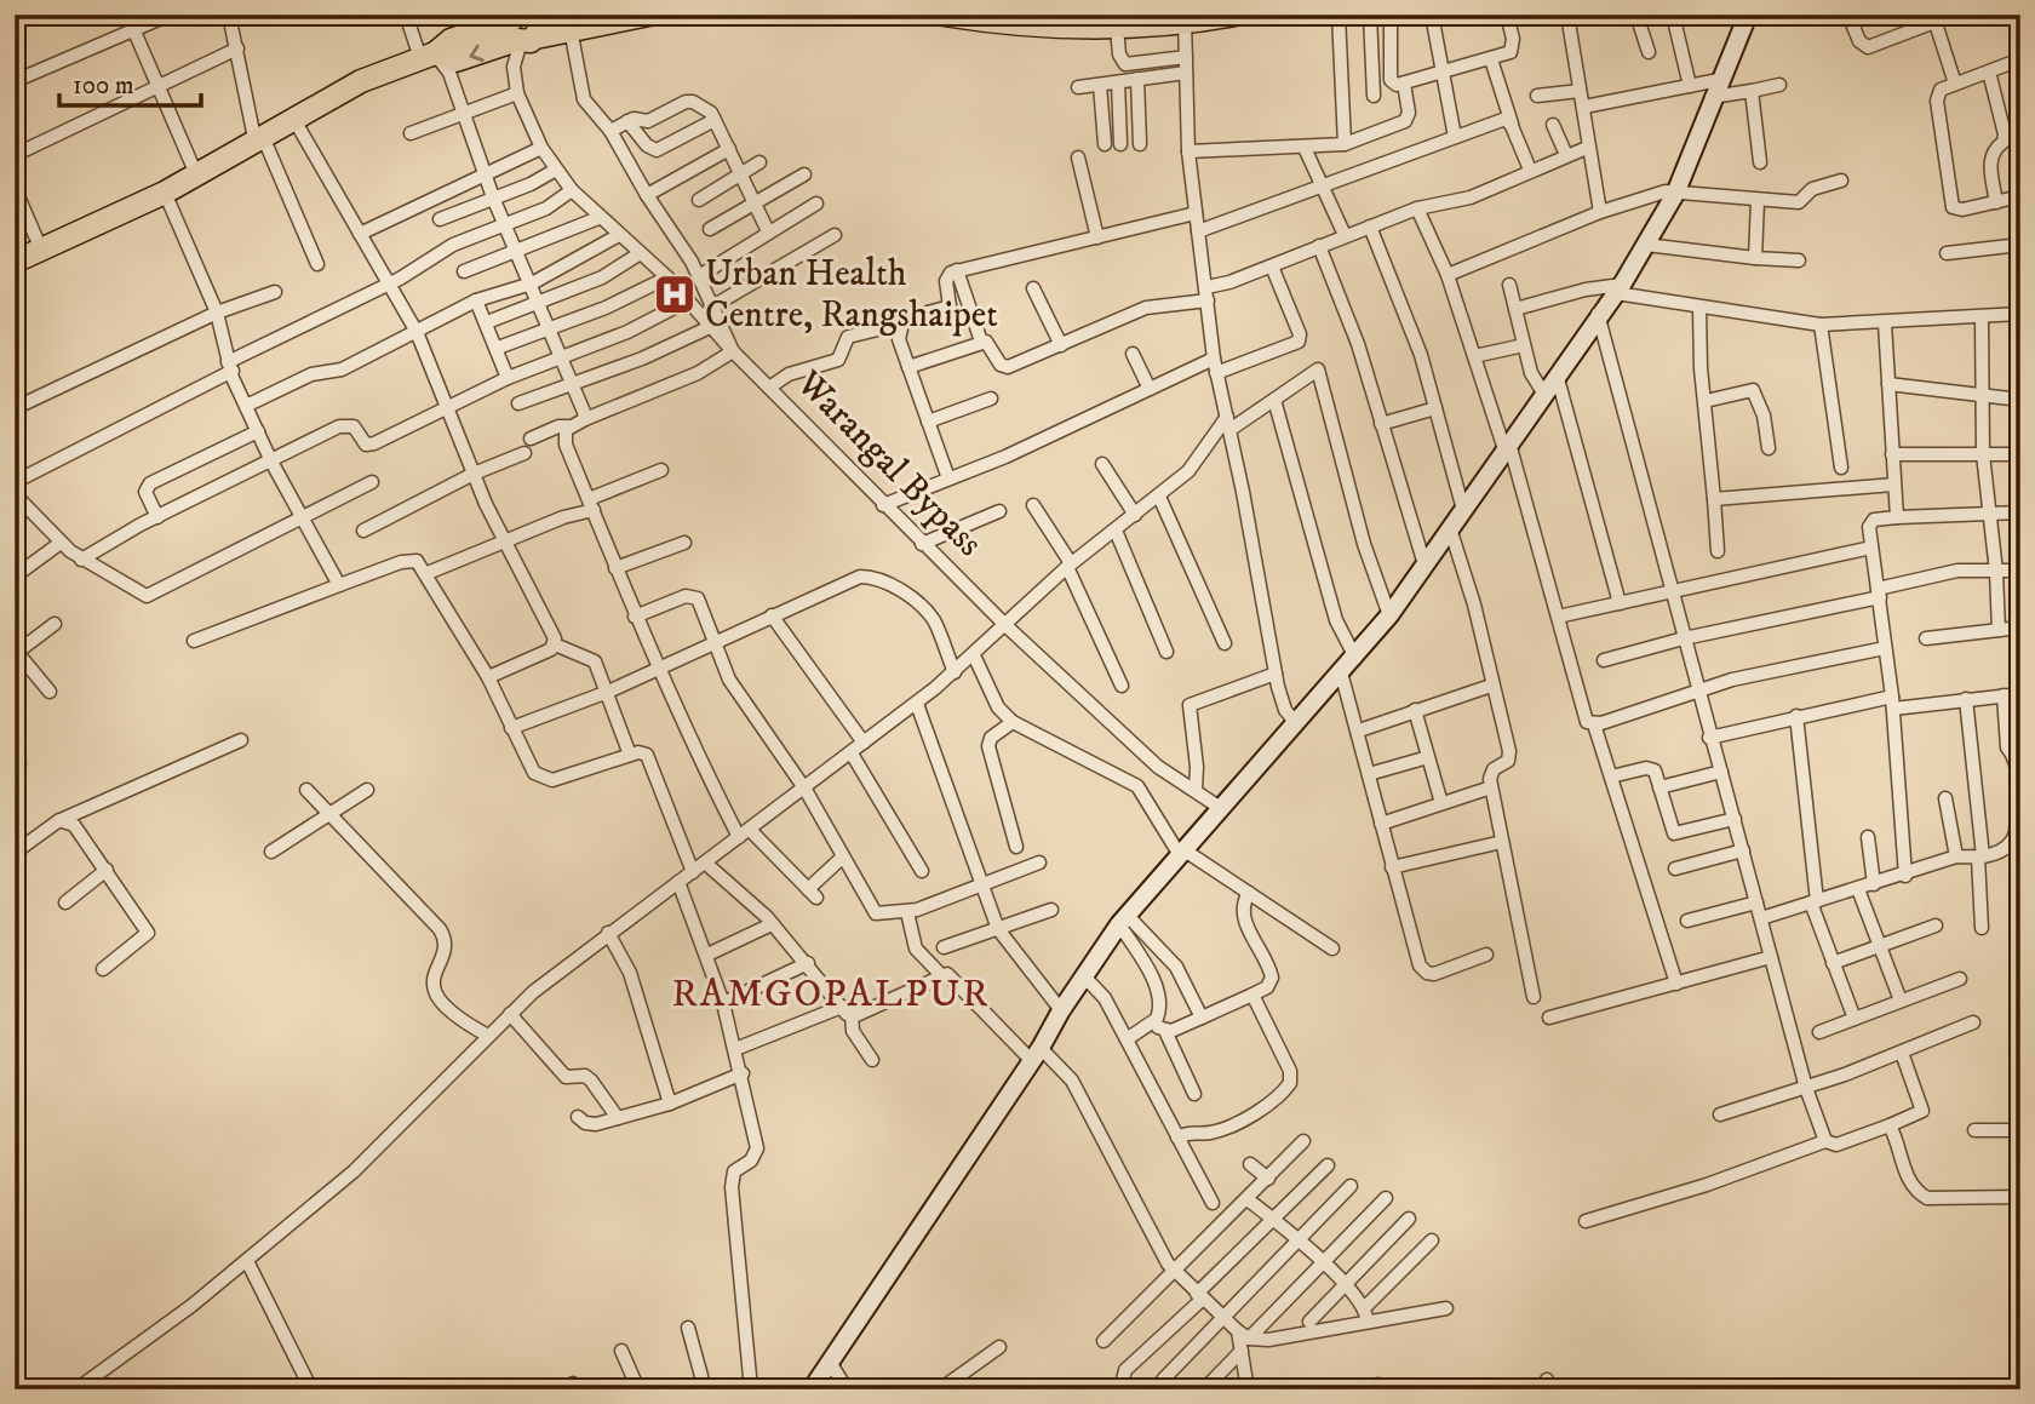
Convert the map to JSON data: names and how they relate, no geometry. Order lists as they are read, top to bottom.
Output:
{
  "streets": {
    "street": ["Warangal Bypass"]
  },
  "districts": ["RAMGOPALPUR"],
  "places": {
    "hospital": ["Urban Health Centre, Rangshaipet"]
  },
  "scale_bar": "100 m"
}
